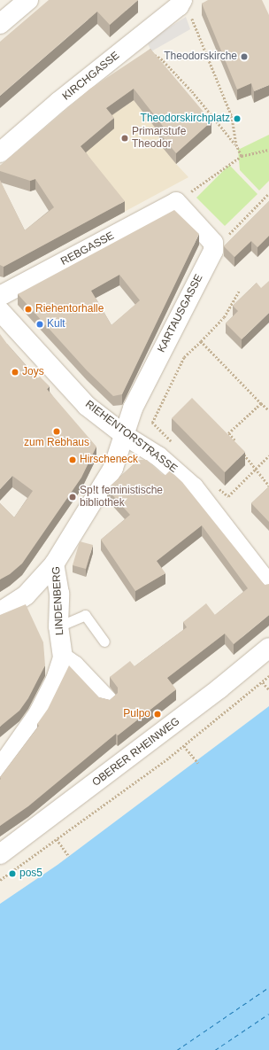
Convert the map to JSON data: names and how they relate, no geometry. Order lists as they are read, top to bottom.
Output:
{
  "streets": {
    "street": [
      "KIRCHGASSE",
      "REBGASSE",
      "KARTAUSGASSE",
      "RIEHENTORSTRASSE",
      "LINDENBERG",
      "OBERER RHEINWEG"
    ]
  },
  "crossings": [
    ["KARTAUSGASSE", "RIEHENTORSTRASSE"],
    ["KARTAUSGASSE", "LINDENBERG"],
    ["RIEHENTORSTRASSE", "LINDENBERG"]
  ],
  "places": [
    "Theodorskirche",
    "Theodorskirchplatz",
    "Primarstufe Theodor",
    "Riehentorhalle",
    "Kult",
    "Joys",
    "zum Rebhaus",
    "Hirscheneck",
    "Sp!t feministische bibliothek",
    "Pulpo",
    "pos5"
  ]
}
